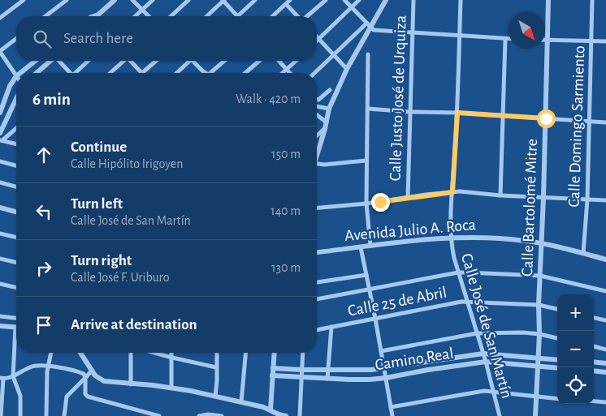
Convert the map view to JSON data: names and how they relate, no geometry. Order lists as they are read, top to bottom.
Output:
{
  "streets": {
    "street": [
      "Calle Justo José de Urquiza",
      "Calle Domingo Sarmiento",
      "Calle Bartolomé Mitre",
      "Avenida Julio A. Roca",
      "Calle 25 de Abril",
      "Calle José de San Martín",
      "Camino Real"
    ]
  },
  "crossings": [
    ["Calle Domingo Sarmiento", "Avenida Julio A. Roca"],
    ["Calle Bartolomé Mitre", "Avenida Julio A. Roca"],
    ["Calle Bartolomé Mitre", "Calle 25 de Abril"],
    ["Calle Bartolomé Mitre", "Camino Real"],
    ["Avenida Julio A. Roca", "Calle José de San Martín"],
    ["Calle 25 de Abril", "Calle José de San Martín"],
    ["Calle José de San Martín", "Camino Real"]
  ],
  "north": "bottom right",
  "page": {
    "search": "Search here",
    "heading": ["6 min", "Walk · 420 m"],
    "list": [
      ["Continue", "Calle Hipólito Irigoyen", "150 m"],
      ["Turn left", "Calle José de San Martín", "140 m"],
      ["Turn right", "Calle José F. Uriburo", "130 m"],
      "Arrive at destination"
    ],
    "map_buttons": ["+", "−"]
  }
}
